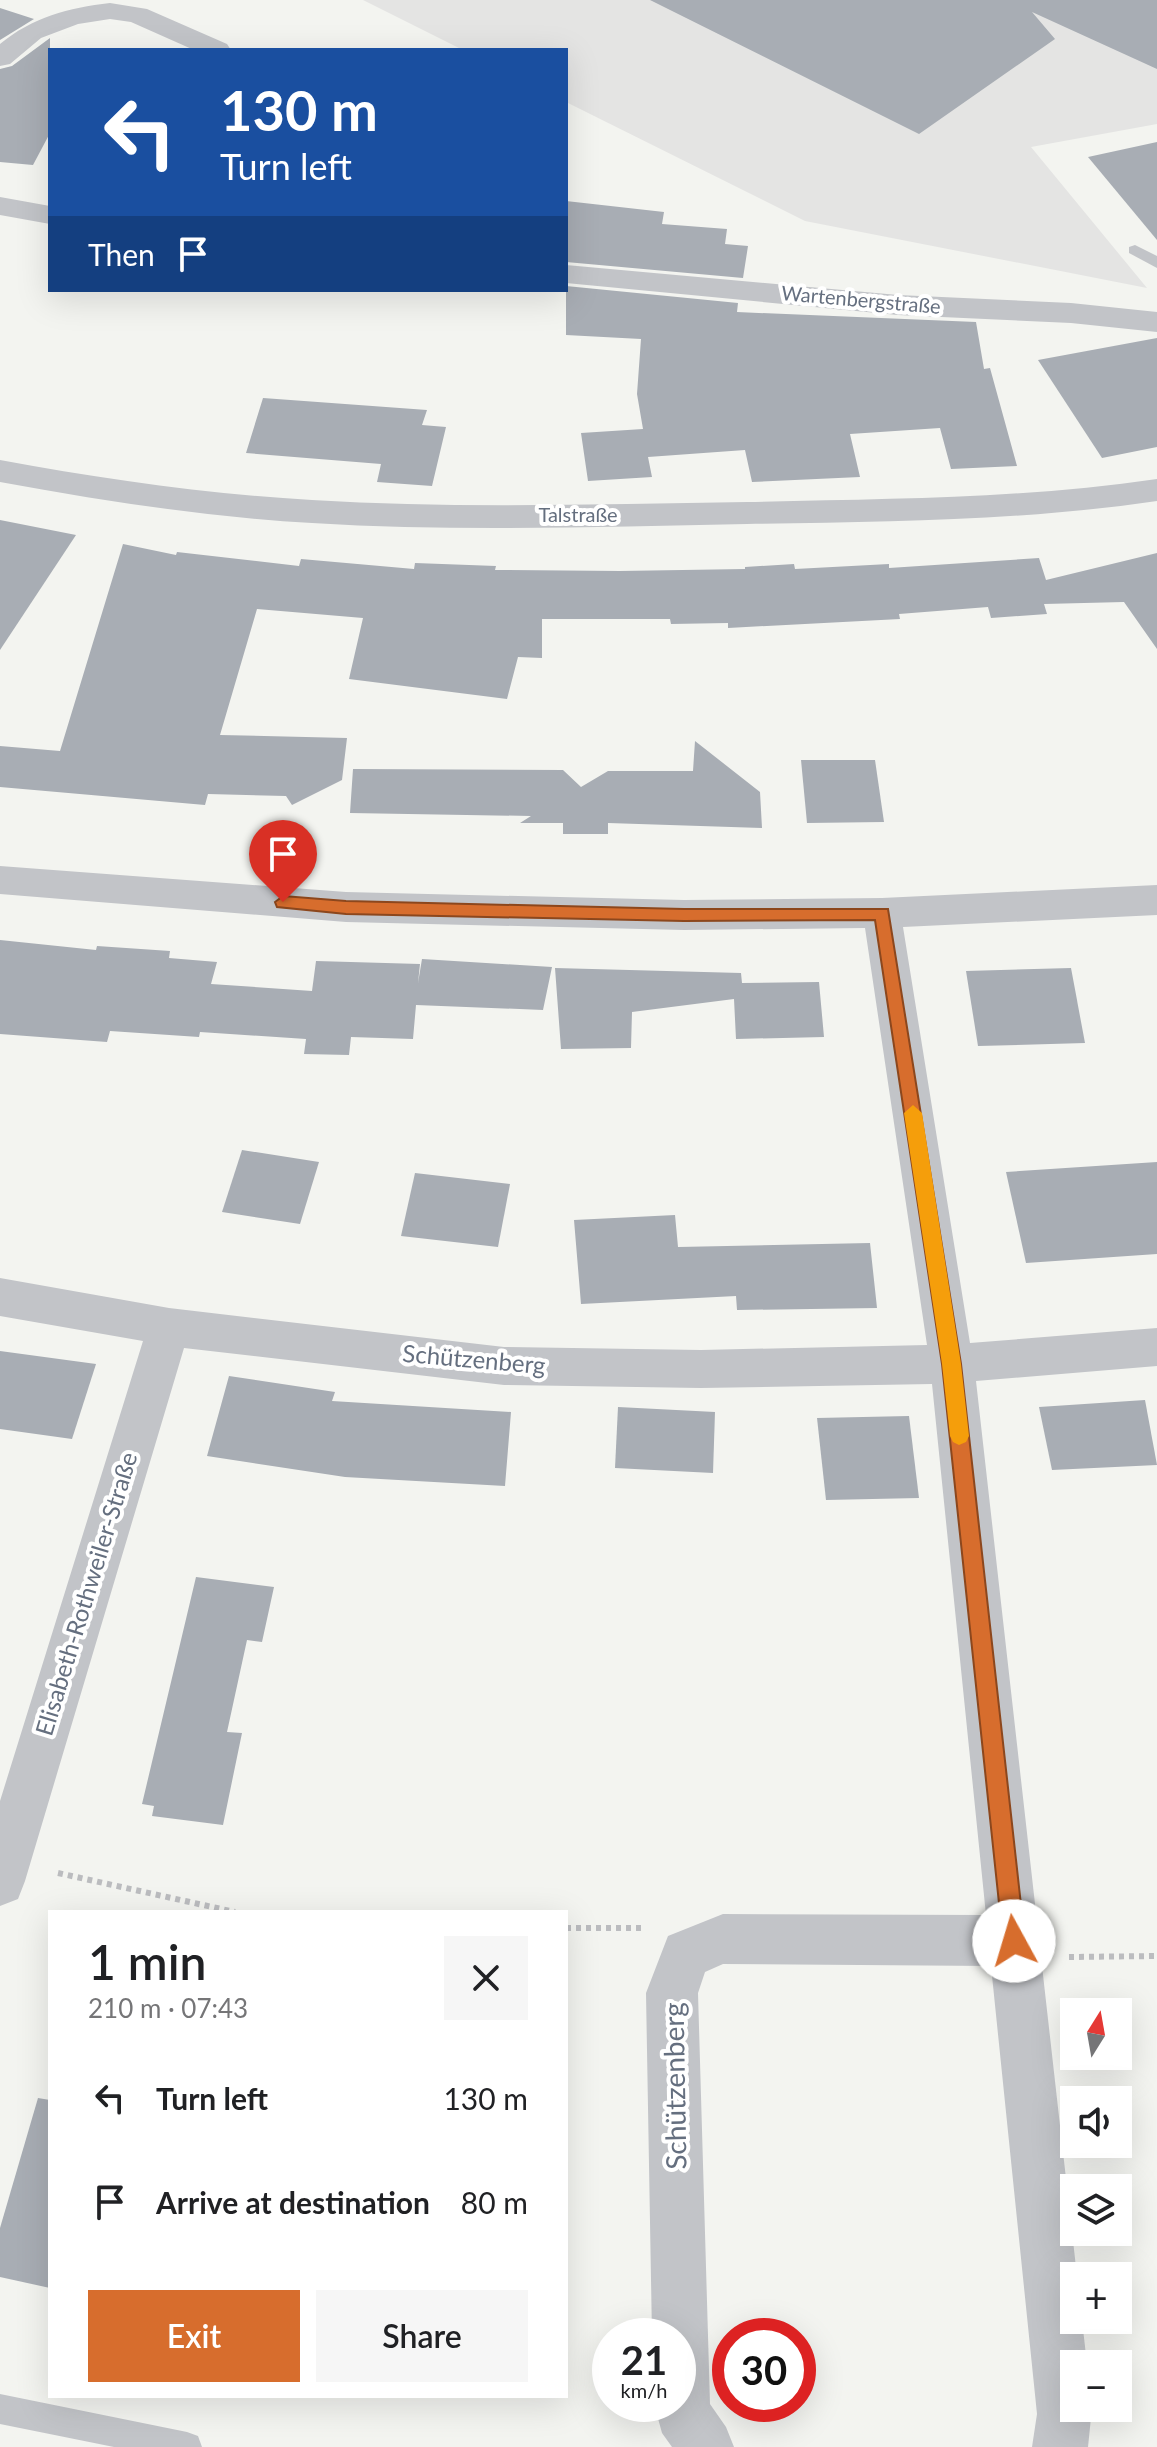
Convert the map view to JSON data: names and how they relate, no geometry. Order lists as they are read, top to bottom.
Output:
{
  "streets": {
    "street": [
      "Wartenbergstraße",
      "Talstraße",
      "Schützenberg",
      "Elisabeth-Rothweiler-Straße"
    ]
  },
  "crossings": [
    ["Schützenberg", "Elisabeth-Rothweiler-Straße"]
  ],
  "north": "top",
  "page": {
    "turn": ["130 m", "Turn left"],
    "then": "Then",
    "heading": ["1 min", "210 m · 07:43"],
    "map_buttons": ["+", "−"],
    "list": [
      {
        "name": "Turn left",
        "value": "130 m"
      },
      {
        "name": "Arrive at destination",
        "value": "80 m"
      }
    ],
    "buttons": ["Exit", "Share"],
    "speed": "21 km/h",
    "limit": "30"
  }
}
